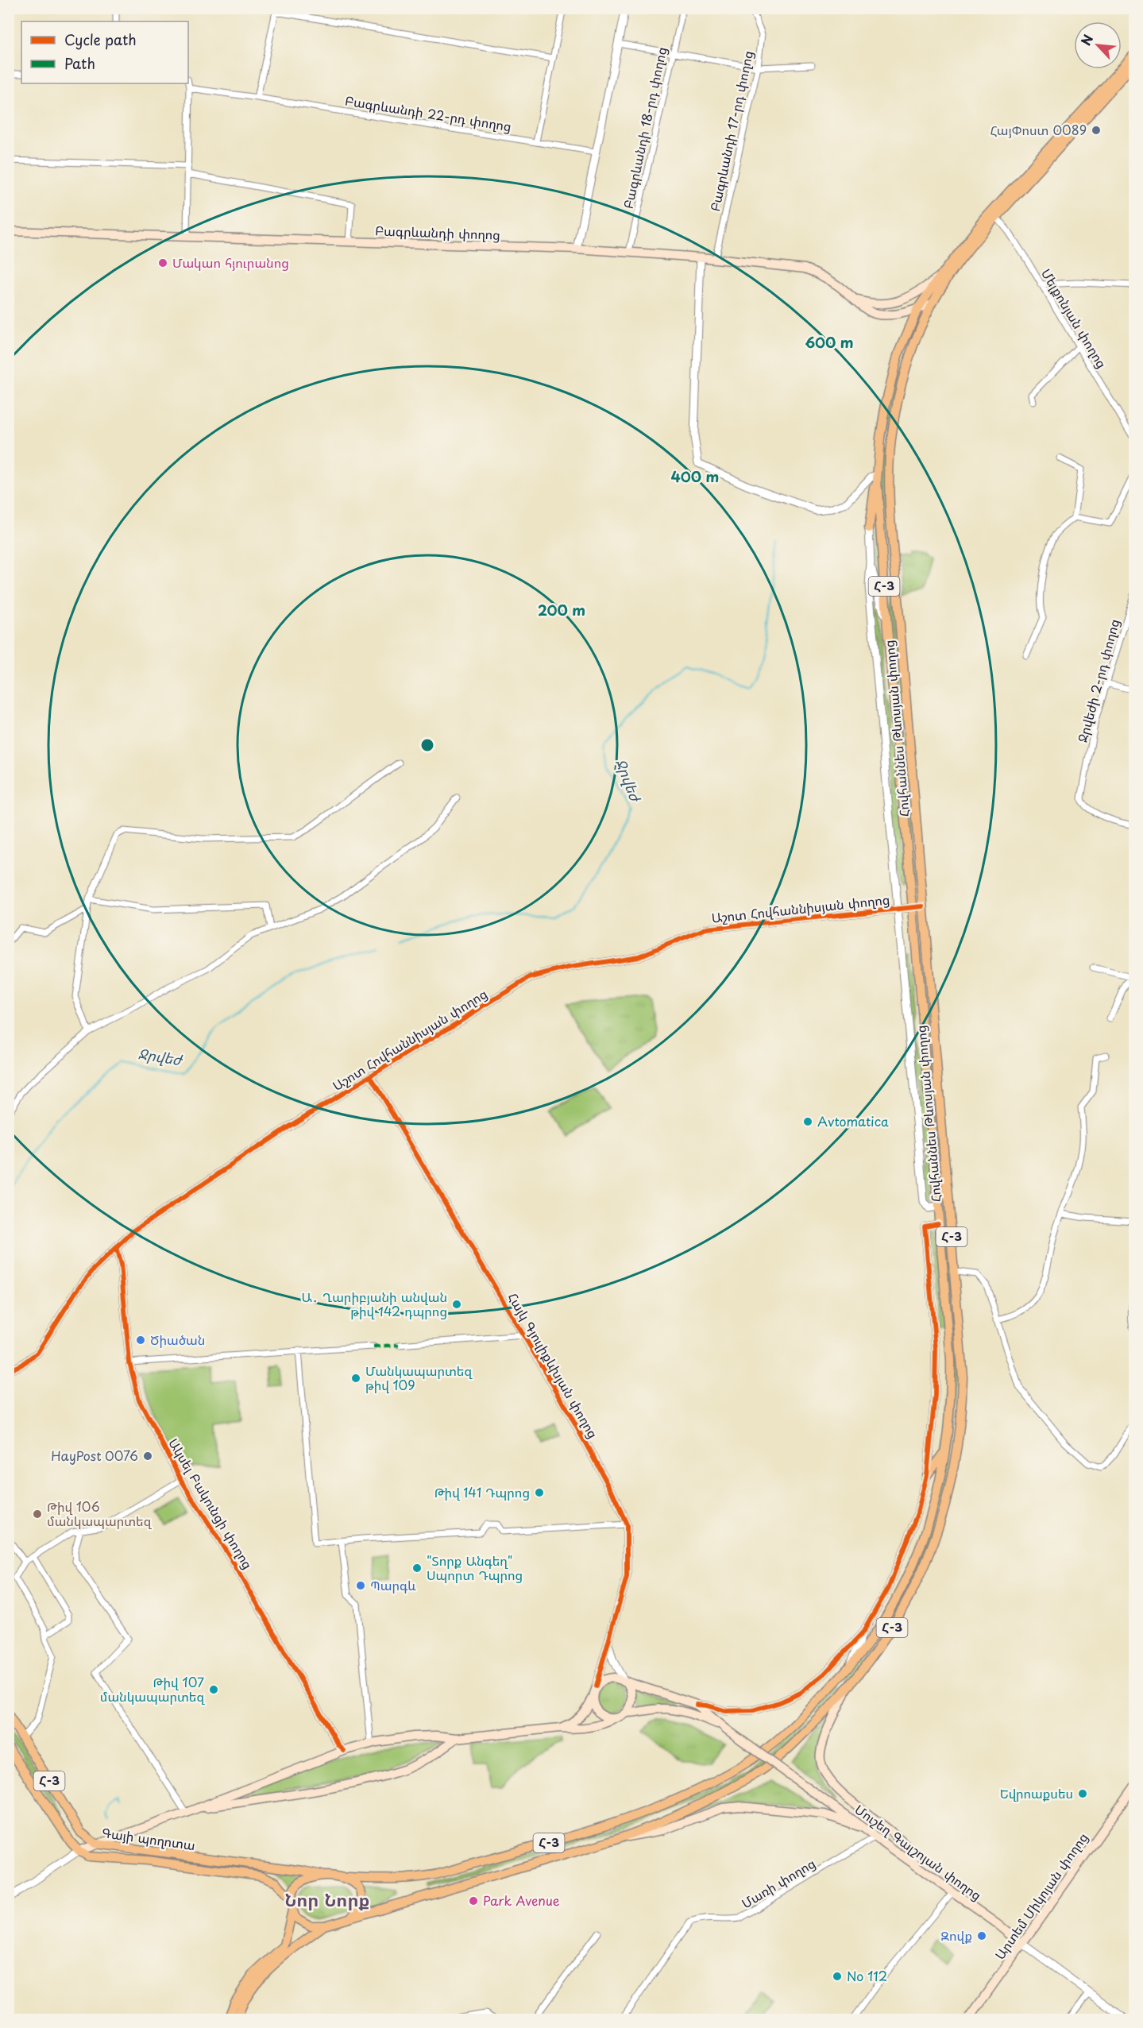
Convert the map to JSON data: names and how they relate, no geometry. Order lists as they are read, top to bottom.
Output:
{
  "streets": {
    "main road": [
      "Բագրևանդի փողոց",
      "Հ-3",
      "Հովհաննես Թևոսյան փողոց",
      "Գայի պողոտա",
      "Մուշեղ Գալշոյան փողոց",
      "Արտեմ Միկոյան փողոց"
    ],
    "street": [
      "Բագրևանդի 22-րդ փողոց",
      "Բագրևանդի 18-րդ փողոց",
      "Բագրևանդի 17-րդ փողոց",
      "Մելքոնյան փողոց",
      "Ջրվեժի 2-րդ փողոց",
      "Աշոտ Հովհաննիսյան փողոց",
      "Հայկ Գյուլիքևխյան փողոց",
      "Ակսել Բակունցի փողոց",
      "Մառի փողոց"
    ]
  },
  "crossings": [
    ["Բագրևանդի 18-րդ փողոց", "Բագրևանդի փողոց"],
    ["Բագրևանդի 17-րդ փողոց", "Բագրևանդի փողոց"],
    ["Բագրևանդի փողոց", "Հովհաննես Թևոսյան փողոց"],
    ["Մելքոնյան փողոց", "Հովհաննես Թևոսյան փողոց"],
    ["Հ-3", "Գայի պողոտա"],
    ["Հովհաննես Թևոսյան փողոց", "Աշոտ Հովհաննիսյան փողոց"],
    ["Հովհաննես Թևոսյան փողոց", "Գայի պողոտա"],
    ["Աշոտ Հովհաննիսյան փողոց", "Հայկ Գյուլիքևխյան փողոց"],
    ["Աշոտ Հովհաննիսյան փողոց", "Ակսել Բակունցի փողոց"],
    ["Մուշեղ Գալշոյան փողոց", "Մառի փողոց"],
    ["Մուշեղ Գալշոյան փողոց", "Արտեմ Միկոյան փողոց"]
  ],
  "districts": ["Նոր Նորք"],
  "water": ["Ջրվեժ"],
  "places": [
    "ՀայՓոստ 0089",
    "Մակաո հյուրանոց",
    "Avtomatica",
    "Ա․ Ղարիբյանի անվան թիվ 142 դպրոց",
    "Ծիածան",
    "Մանկապարտեզ թիվ 109",
    "HayPost 0076",
    "Թիվ 141 Դպրոց",
    "Թիվ 106 մանկապարտեզ",
    "\"Տորք Անգեղ\" Սպորտ Դպրոց",
    "Պարգև",
    "Թիվ 107 մանկապարտեզ",
    "Եվրոաքսես",
    "Park Avenue",
    "Զովք",
    "No 112"
  ],
  "legend": ["Cycle path", "Path"],
  "north": "top left",
  "rings": ["600 m", "400 m", "200 m"]
}
